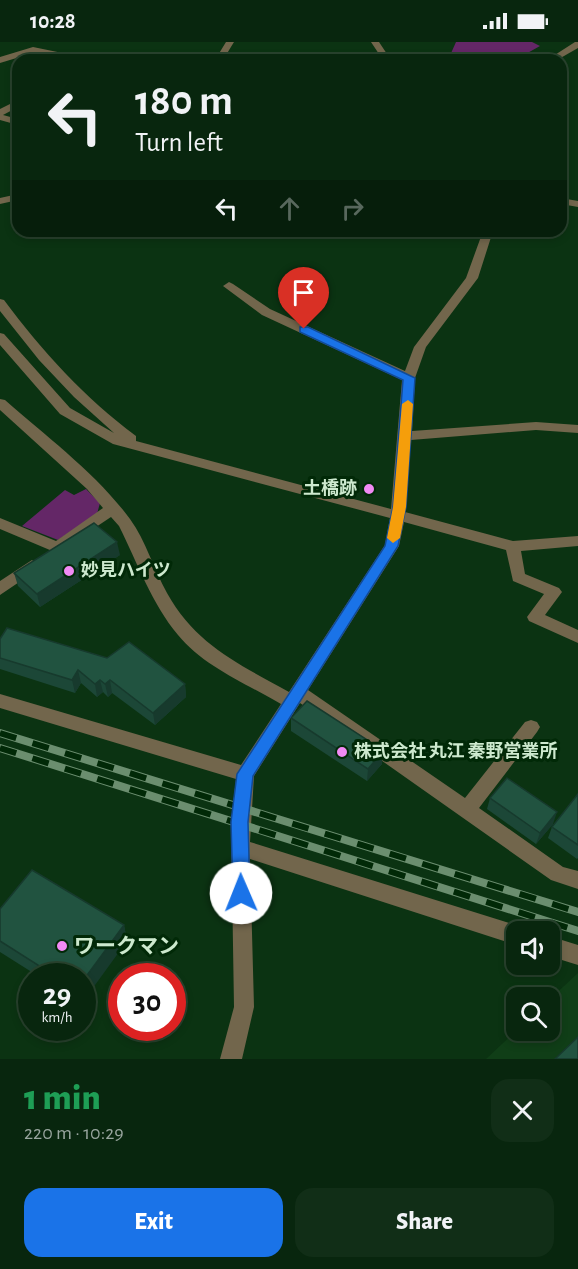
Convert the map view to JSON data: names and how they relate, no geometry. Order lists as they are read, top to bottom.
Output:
{
  "places": [
    "土橋跡",
    "妙見ハイツ",
    "株式会社 丸江 秦野営業所",
    "ワークマン"
  ],
  "page": {
    "status": "10:28",
    "turn": ["180 m", "Turn left"],
    "speed": "29 km/h",
    "limit": "30",
    "heading": ["1 min", "220 m · 10:29"],
    "buttons": ["Exit", "Share"]
  }
}
